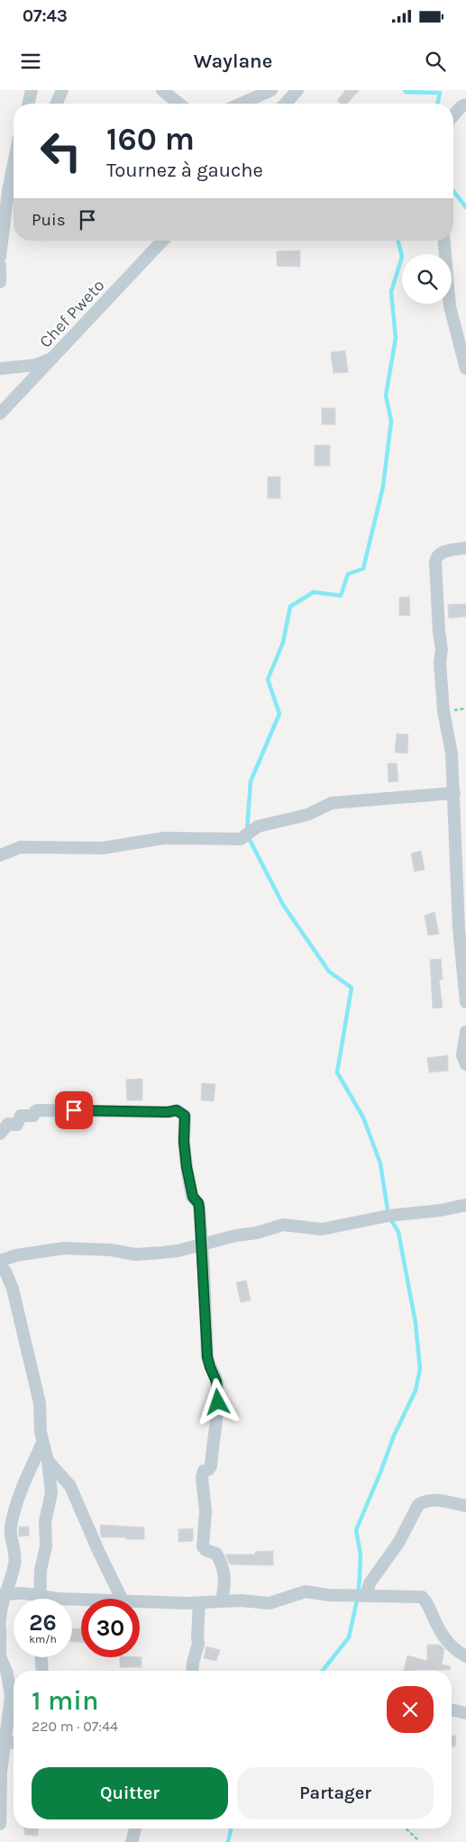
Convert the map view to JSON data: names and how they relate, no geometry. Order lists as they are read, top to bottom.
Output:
{
  "streets": {
    "street": ["Chef Pweto"]
  },
  "page": {
    "status": "07:43",
    "header": "Waylane",
    "turn": ["160 m", "Tournez à gauche"],
    "then": "Puis",
    "speed": "26 km/h",
    "limit": "30",
    "heading": ["1 min", "220 m · 07:44"],
    "buttons": ["Quitter", "Partager"]
  }
}
